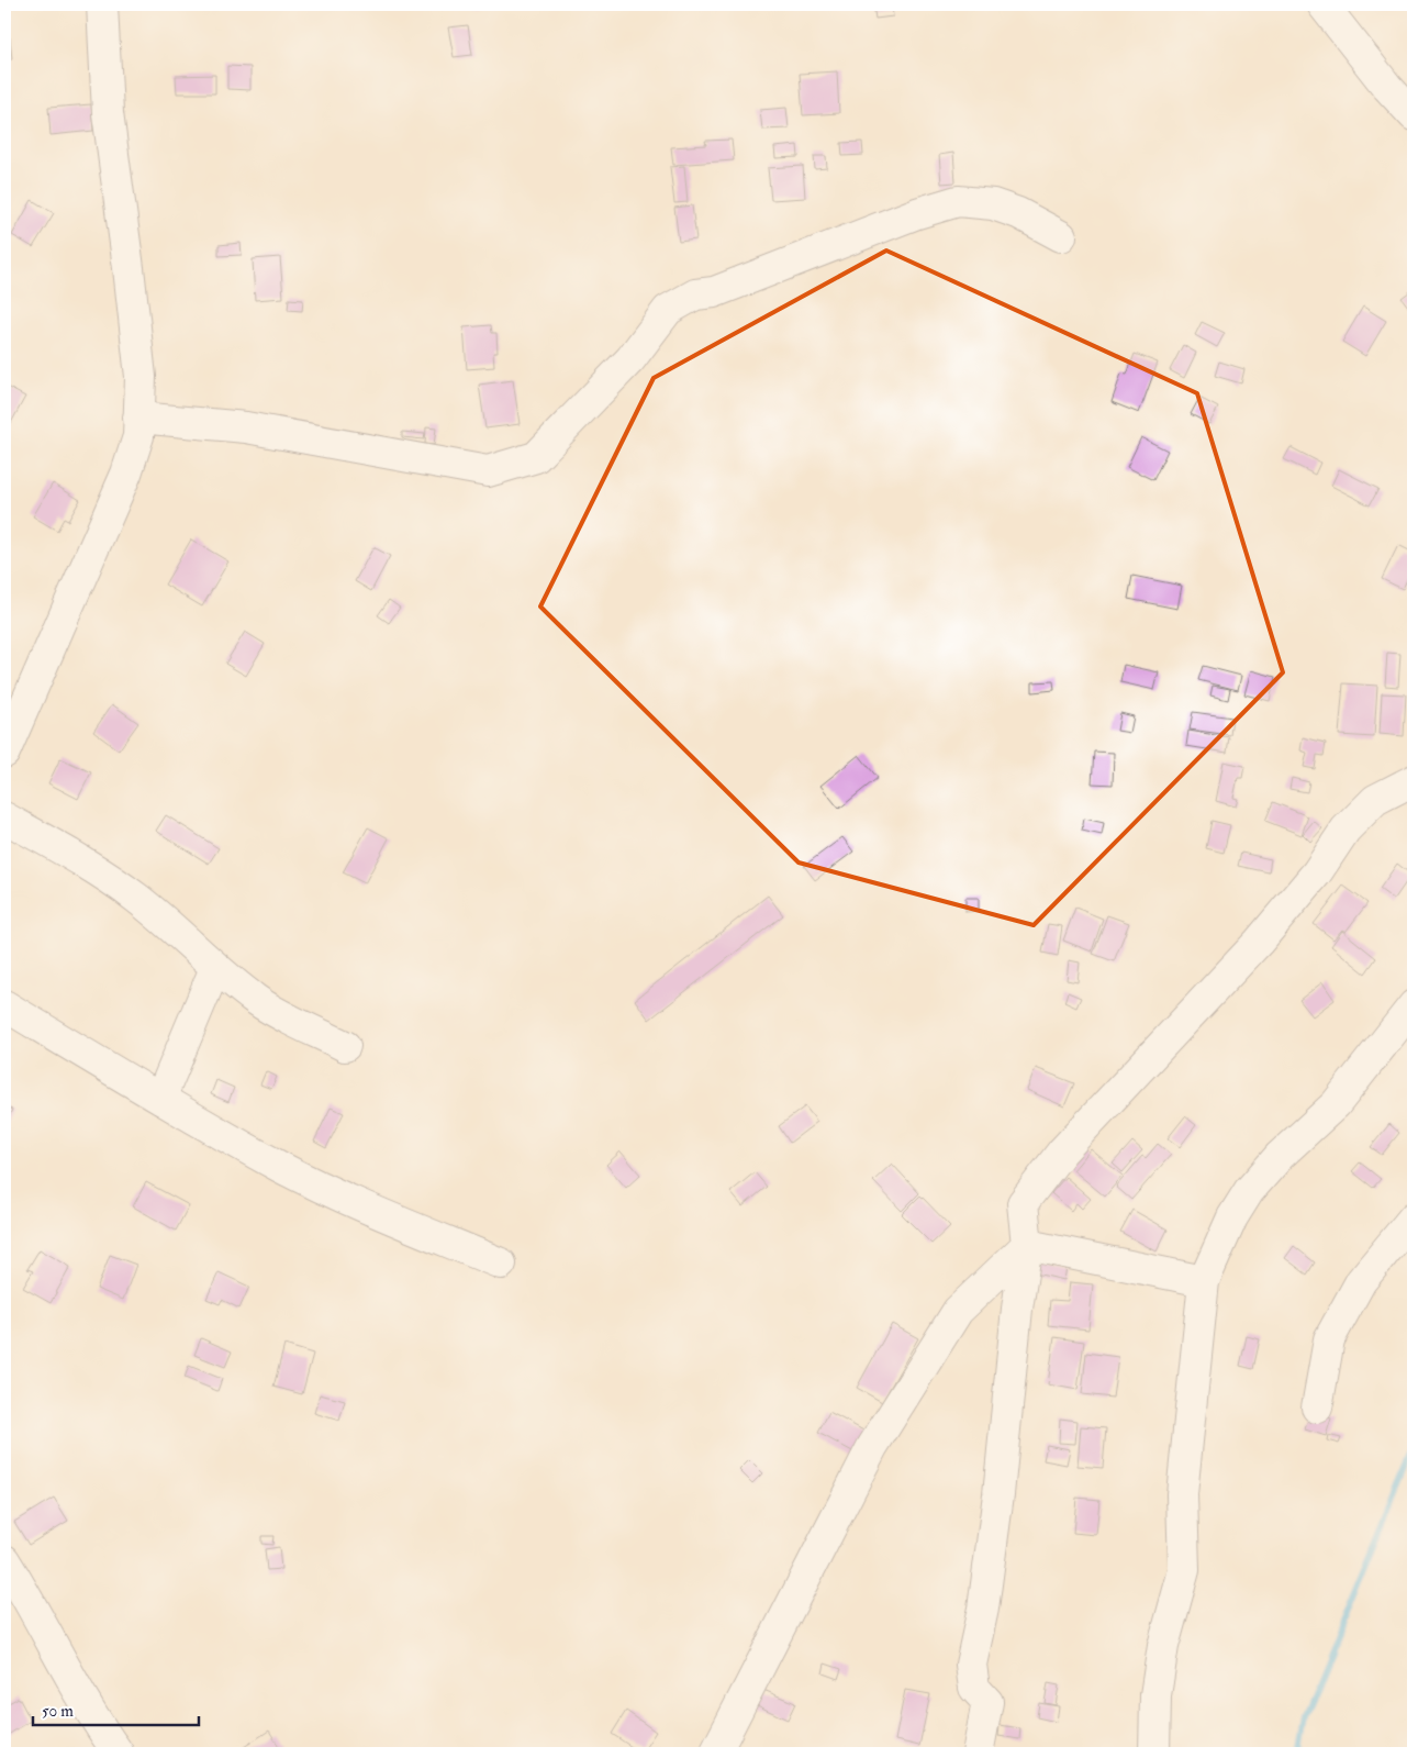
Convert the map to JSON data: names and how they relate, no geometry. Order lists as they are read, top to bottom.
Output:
{
  "scale_bar": "50 m"
}
